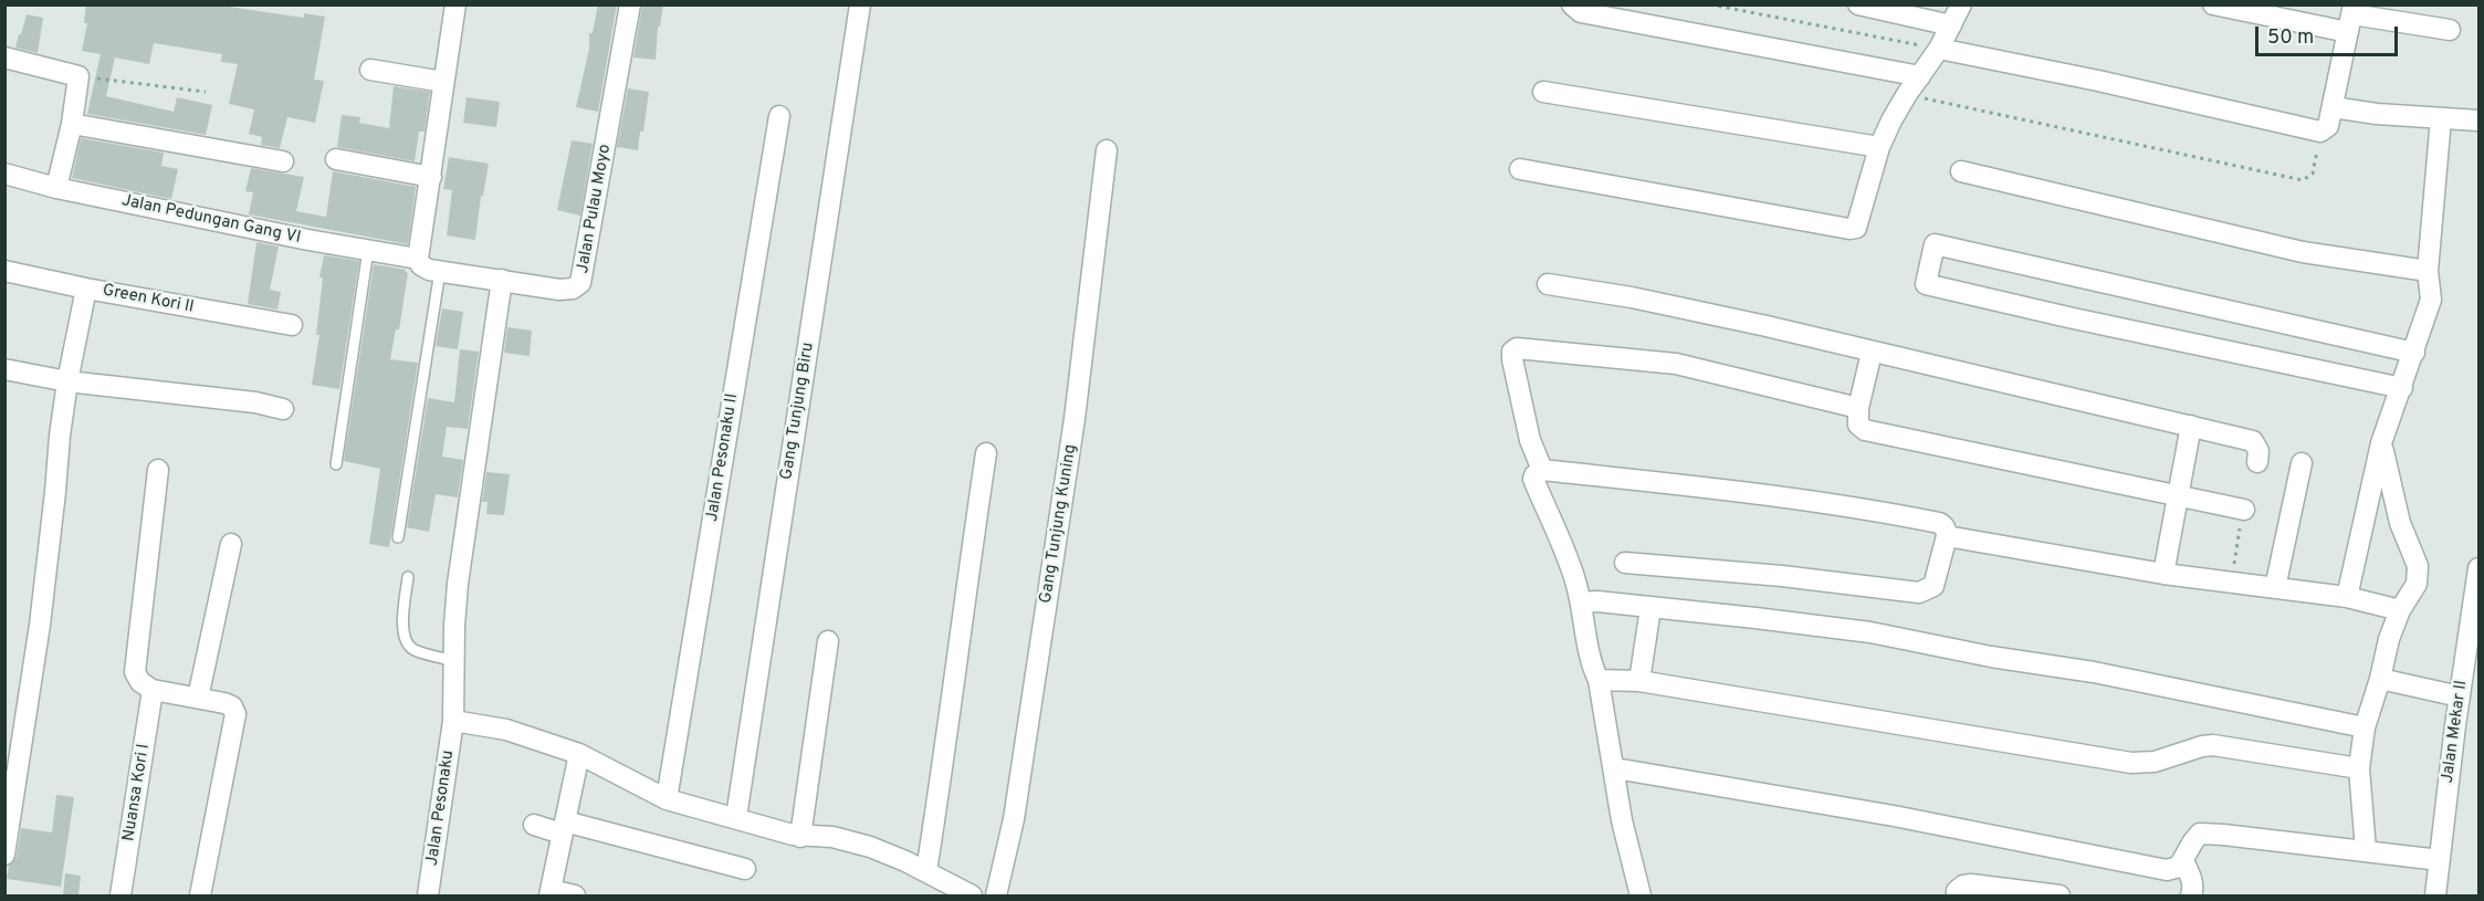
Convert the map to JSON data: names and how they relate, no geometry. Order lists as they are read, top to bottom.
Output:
{
  "streets": {
    "street": [
      "Jalan Pulau Moyo",
      "Jalan Pedungan Gang VI",
      "Green Kori II",
      "Gang Tunjung Biru",
      "Jalan Pesonaku II",
      "Gang Tunjung Kuning",
      "Jalan Mekar II",
      "Nuansa Kori I",
      "Jalan Pesonaku"
    ]
  },
  "crossings": [
    ["Jalan Pulau Moyo", "Jalan Pedungan Gang VI"],
    ["Jalan Pulau Moyo", "Jalan Pesonaku"]
  ],
  "scale_bar": "50 m"
}
